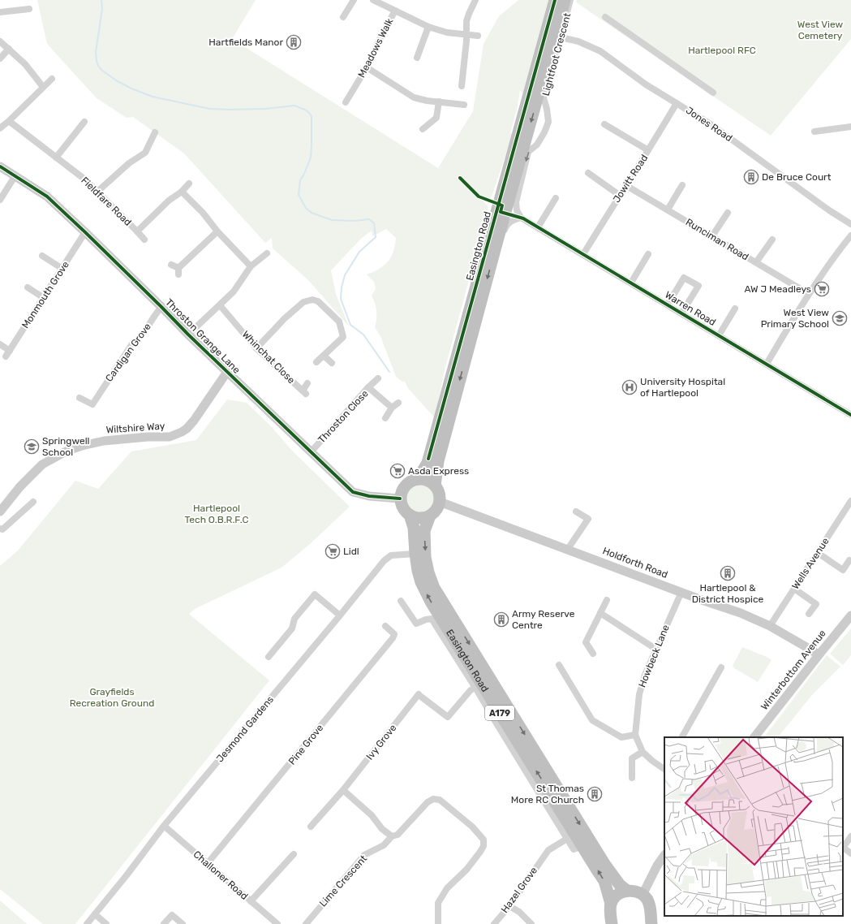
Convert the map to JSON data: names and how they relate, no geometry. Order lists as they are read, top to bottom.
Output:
{
  "streets": {
    "highway": ["Easington Road", "A179"],
    "street": [
      "Meadows Walk",
      "Lightfoot Crescent",
      "Jones Road",
      "Jowitt Road",
      "Fieldfare Road",
      "Runciman Road",
      "Monmouth Grove",
      "Warren Road",
      "Throston Grange Lane",
      "Cardigan Grove",
      "Whinchat Close",
      "Throston Close",
      "Wiltshire Way",
      "Holdforth Road",
      "Wells Avenue",
      "Howbeck Lane",
      "Winterbottom Avenue",
      "Jesmond Gardens",
      "Ivy Grove",
      "Pine Grove",
      "Challoner Road",
      "Lime Crescent",
      "Hazel Grove"
    ]
  },
  "crossings": [
    ["Lightfoot Crescent", "Jones Road"],
    ["Lightfoot Crescent", "Warren Road"],
    ["Jones Road", "Jowitt Road"],
    ["Jowitt Road", "Runciman Road"],
    ["Jowitt Road", "Warren Road"],
    ["Easington Road", "Throston Grange Lane"],
    ["Easington Road", "Holdforth Road"],
    ["Easington Road", "A179"],
    ["Easington Road", "Jesmond Gardens"],
    ["Easington Road", "Ivy Grove"],
    ["Easington Road", "Hazel Grove"],
    ["Monmouth Grove", "Throston Grange Lane"],
    ["Throston Grange Lane", "Cardigan Grove"],
    ["Throston Grange Lane", "Throston Close"],
    ["Throston Grange Lane", "Wiltshire Way"],
    ["Throston Grange Lane", "Holdforth Road"],
    ["Holdforth Road", "Wells Avenue"],
    ["Holdforth Road", "Howbeck Lane"],
    ["Holdforth Road", "Winterbottom Avenue"],
    ["Jesmond Gardens", "Challoner Road"],
    ["Pine Grove", "Challoner Road"]
  ],
  "one_way": ["Lightfoot Crescent"],
  "parks": [
    "West View Cemetery",
    "Hartlepool RFC",
    "Hartlepool Tech O.B.R.F.C",
    "Grayfields Recreation Ground"
  ],
  "places": {
    "building": [
      "Hartfields Manor",
      "De Bruce Court",
      "Hartlepool & District Hospice",
      "Army Reserve Centre",
      "St Thomas More RC Church"
    ],
    "supermarket": ["AW J Meadleys", "Asda Express", "Lidl"],
    "school or university": ["West View Primary School", "Springwell School"],
    "hospital": ["University Hospital of Hartlepool"]
  }
}
